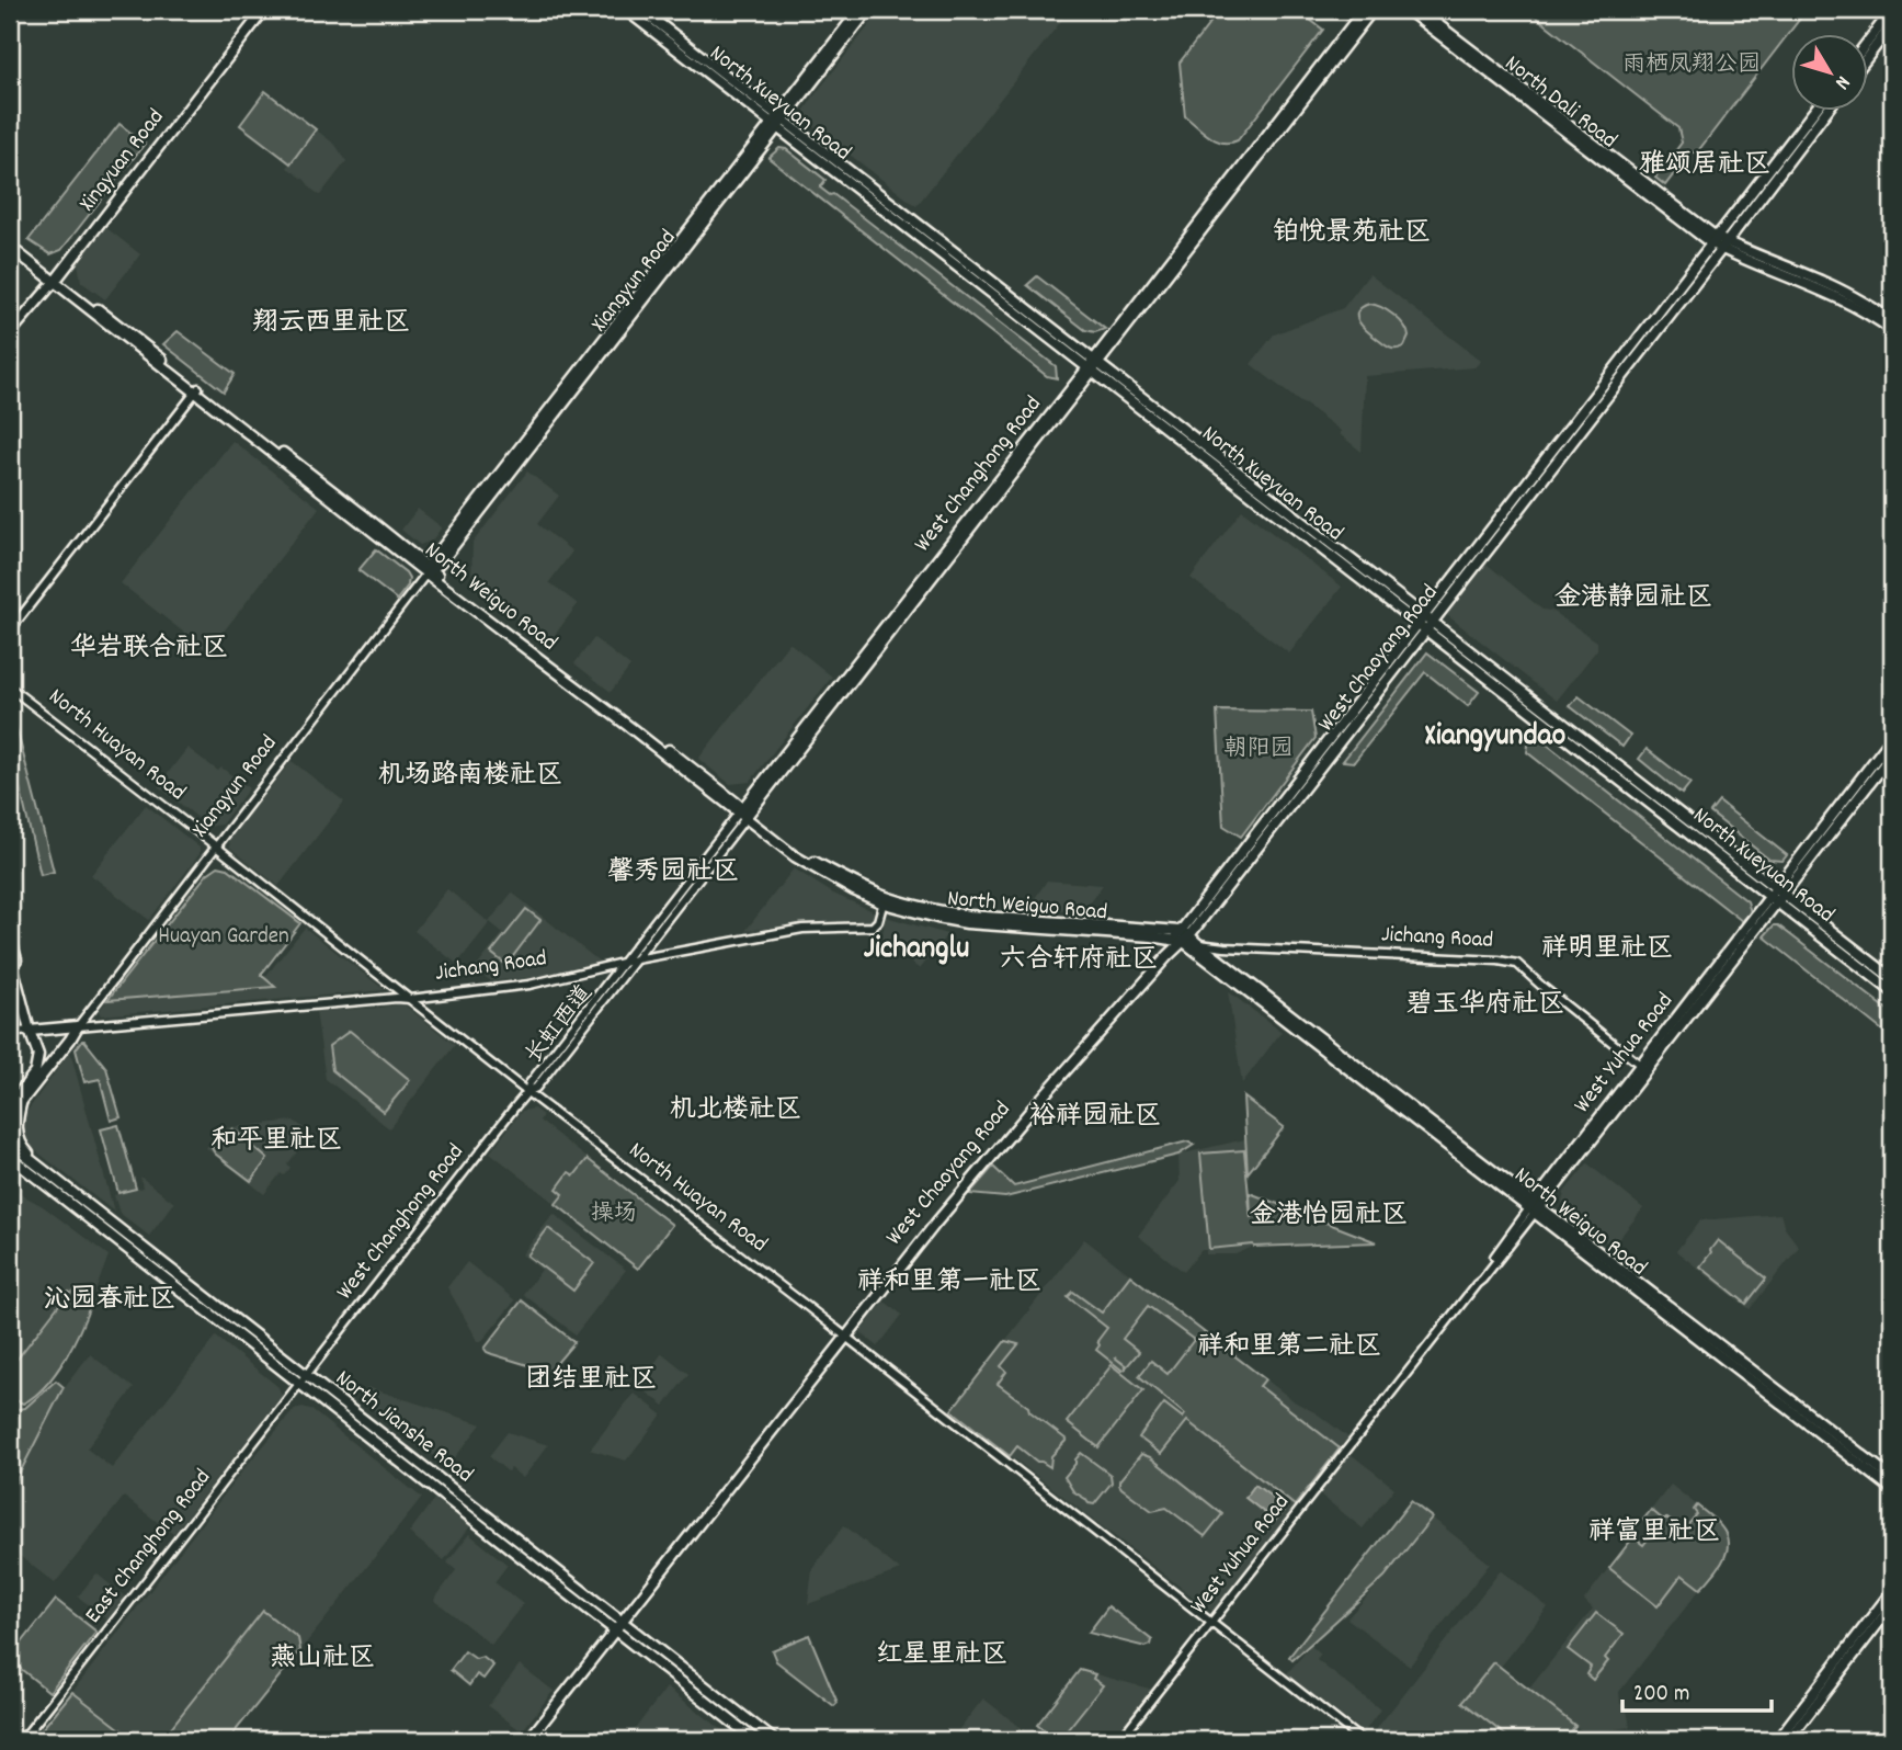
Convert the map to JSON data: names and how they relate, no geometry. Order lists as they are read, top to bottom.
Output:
{
  "streets": {
    "main road": [
      "North Dali Road",
      "North Xueyuan Road",
      "Xingyuan Road",
      "Xiangyun Road",
      "West Changhong Road",
      "North Weiguo Road",
      "West Chaoyang Road",
      "West Yuhua Road",
      "North Jianshe Road"
    ],
    "street": [
      "North Huayan Road",
      "Jichang Road",
      "长虹西道",
      "East Changhong Road"
    ]
  },
  "crossings": [
    ["North Dali Road", "West Chaoyang Road"],
    ["North Xueyuan Road", "Xiangyun Road"],
    ["North Xueyuan Road", "West Changhong Road"],
    ["North Xueyuan Road", "West Chaoyang Road"],
    ["North Xueyuan Road", "West Yuhua Road"],
    ["Xingyuan Road", "North Weiguo Road"],
    ["Xiangyun Road", "North Weiguo Road"],
    ["Xiangyun Road", "North Huayan Road"],
    ["Xiangyun Road", "Jichang Road"],
    ["West Changhong Road", "North Weiguo Road"],
    ["West Changhong Road", "North Huayan Road"],
    ["West Changhong Road", "Jichang Road"],
    ["West Changhong Road", "长虹西道"],
    ["West Changhong Road", "North Jianshe Road"],
    ["West Changhong Road", "East Changhong Road"],
    ["North Weiguo Road", "West Chaoyang Road"],
    ["North Weiguo Road", "Jichang Road"],
    ["North Weiguo Road", "West Yuhua Road"],
    ["West Chaoyang Road", "North Huayan Road"],
    ["West Chaoyang Road", "North Jianshe Road"],
    ["North Huayan Road", "Jichang Road"],
    ["North Huayan Road", "长虹西道"],
    ["North Huayan Road", "West Yuhua Road"],
    ["Jichang Road", "长虹西道"],
    ["Jichang Road", "West Yuhua Road"],
    ["North Jianshe Road", "East Changhong Road"]
  ],
  "districts": [
    "雅颂居社区",
    "铂悦景苑社区",
    "翔云西里社区",
    "金港静园社区",
    "华岩联合社区",
    "Xiangyundao",
    "机场路南楼社区",
    "馨秀园社区",
    "祥明里社区",
    "Jichanglu",
    "六合轩府社区",
    "碧玉华府社区",
    "机北楼社区",
    "裕祥园社区",
    "和平里社区",
    "金港怡园社区",
    "祥和里第一社区",
    "沁园春社区",
    "祥和里第二社区",
    "团结里社区",
    "祥富里社区",
    "红星里社区",
    "燕山社区"
  ],
  "parks": [
    "雨栖凤翔公园",
    "朝阳园",
    "Huayan Garden",
    "操场"
  ],
  "scale_bar": "200 m",
  "north": "bottom right"
}
